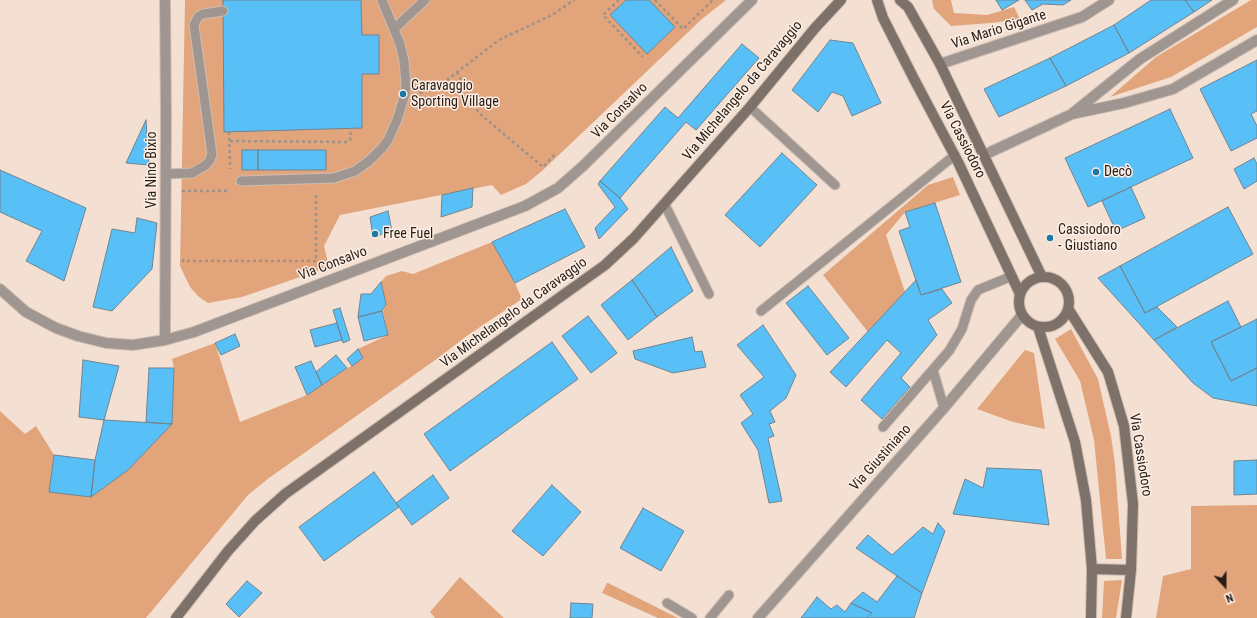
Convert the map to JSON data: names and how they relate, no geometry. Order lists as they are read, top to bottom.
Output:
{
  "streets": {
    "main road": ["Via Michelangelo da Caravaggio", "Via Cassiodoro"],
    "street": [
      "Via Mario Gigante",
      "Via Consalvo",
      "Via Nino Bixio",
      "Via Giustiniano"
    ]
  },
  "crossings": [
    ["Via Mario Gigante", "Via Cassiodoro"],
    ["Via Consalvo", "Via Nino Bixio"],
    ["Via Cassiodoro", "Via Giustiniano"]
  ],
  "places": [
    "Caravaggio Sporting Village",
    "Decò",
    "Free Fuel",
    "Cassiodoro - Giustiano"
  ],
  "north": "bottom"
}
